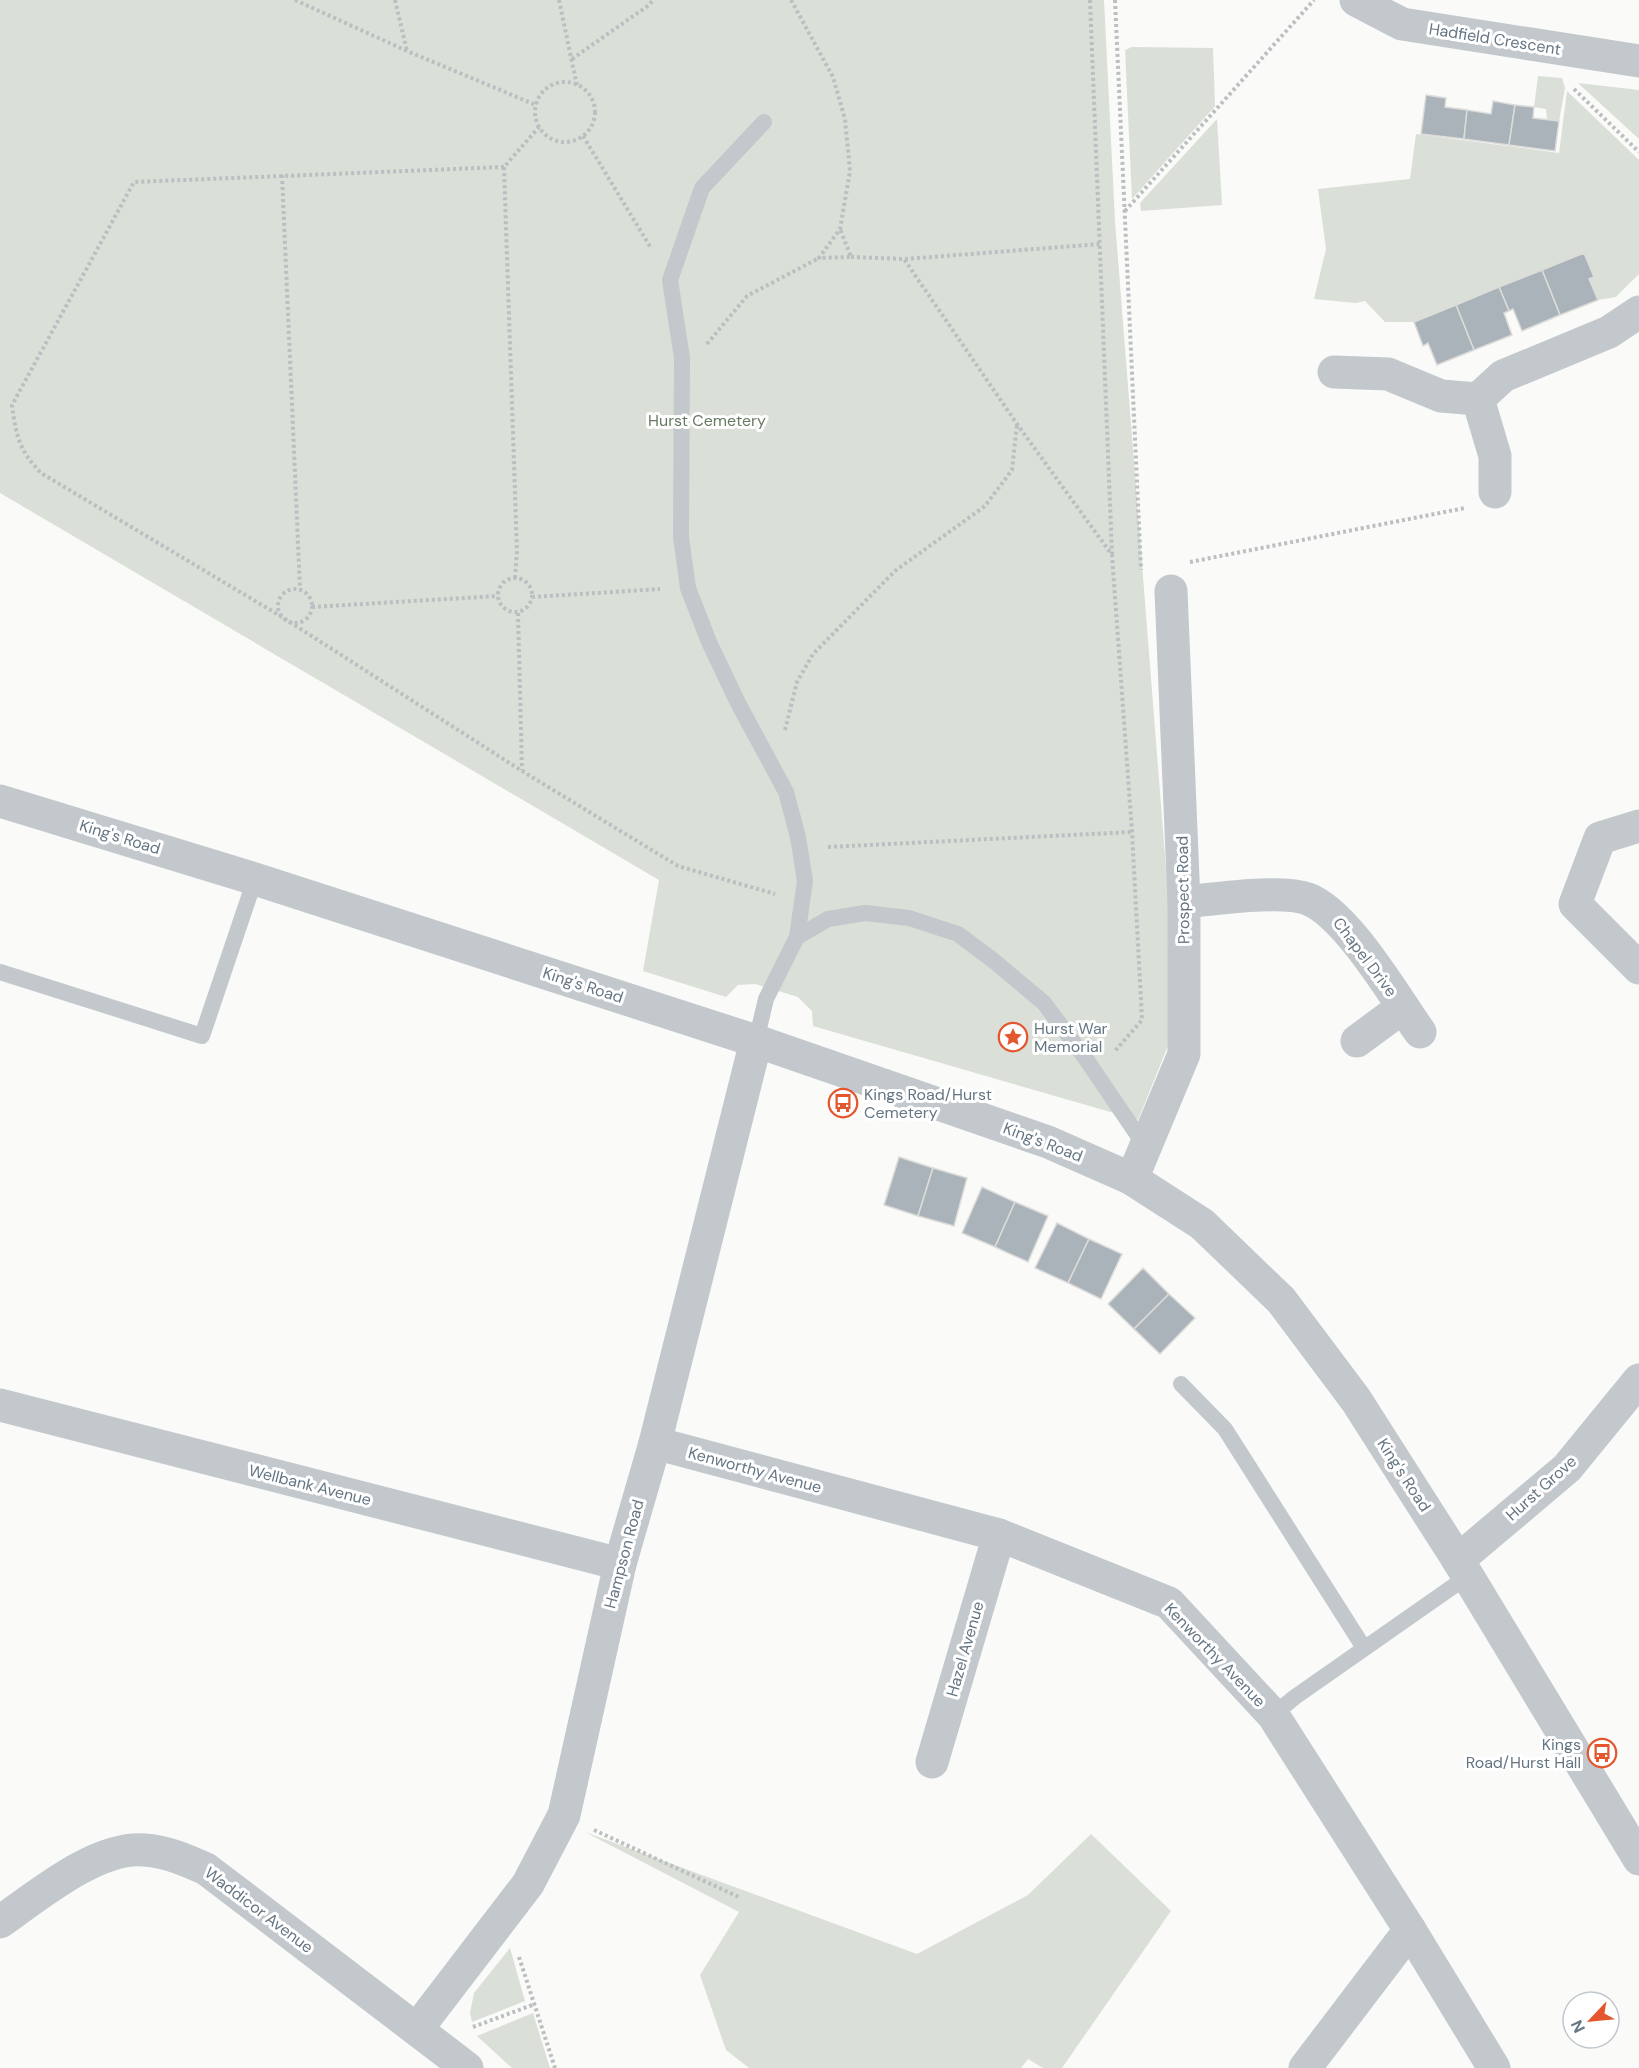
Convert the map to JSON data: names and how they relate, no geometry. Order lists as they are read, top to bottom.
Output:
{
  "streets": {
    "street": [
      "Hadfield Crescent",
      "King's Road",
      "Prospect Road",
      "Chapel Drive",
      "Kenworthy Avenue",
      "Wellbank Avenue",
      "Hurst Grove",
      "Hampson Road",
      "Hazel Avenue",
      "Waddicor Avenue"
    ]
  },
  "crossings": [
    ["King's Road", "Prospect Road"],
    ["King's Road", "Hurst Grove"],
    ["King's Road", "Hampson Road"],
    ["Prospect Road", "Chapel Drive"],
    ["Kenworthy Avenue", "Hampson Road"],
    ["Kenworthy Avenue", "Hazel Avenue"],
    ["Wellbank Avenue", "Hampson Road"],
    ["Hampson Road", "Waddicor Avenue"]
  ],
  "parks": ["Hurst Cemetery"],
  "places": {
    "place": ["Hurst War Memorial"],
    "bus stop": ["Kings Road/Hurst Cemetery", "Kings Road/Hurst Hall"]
  },
  "north": "bottom left"
}
